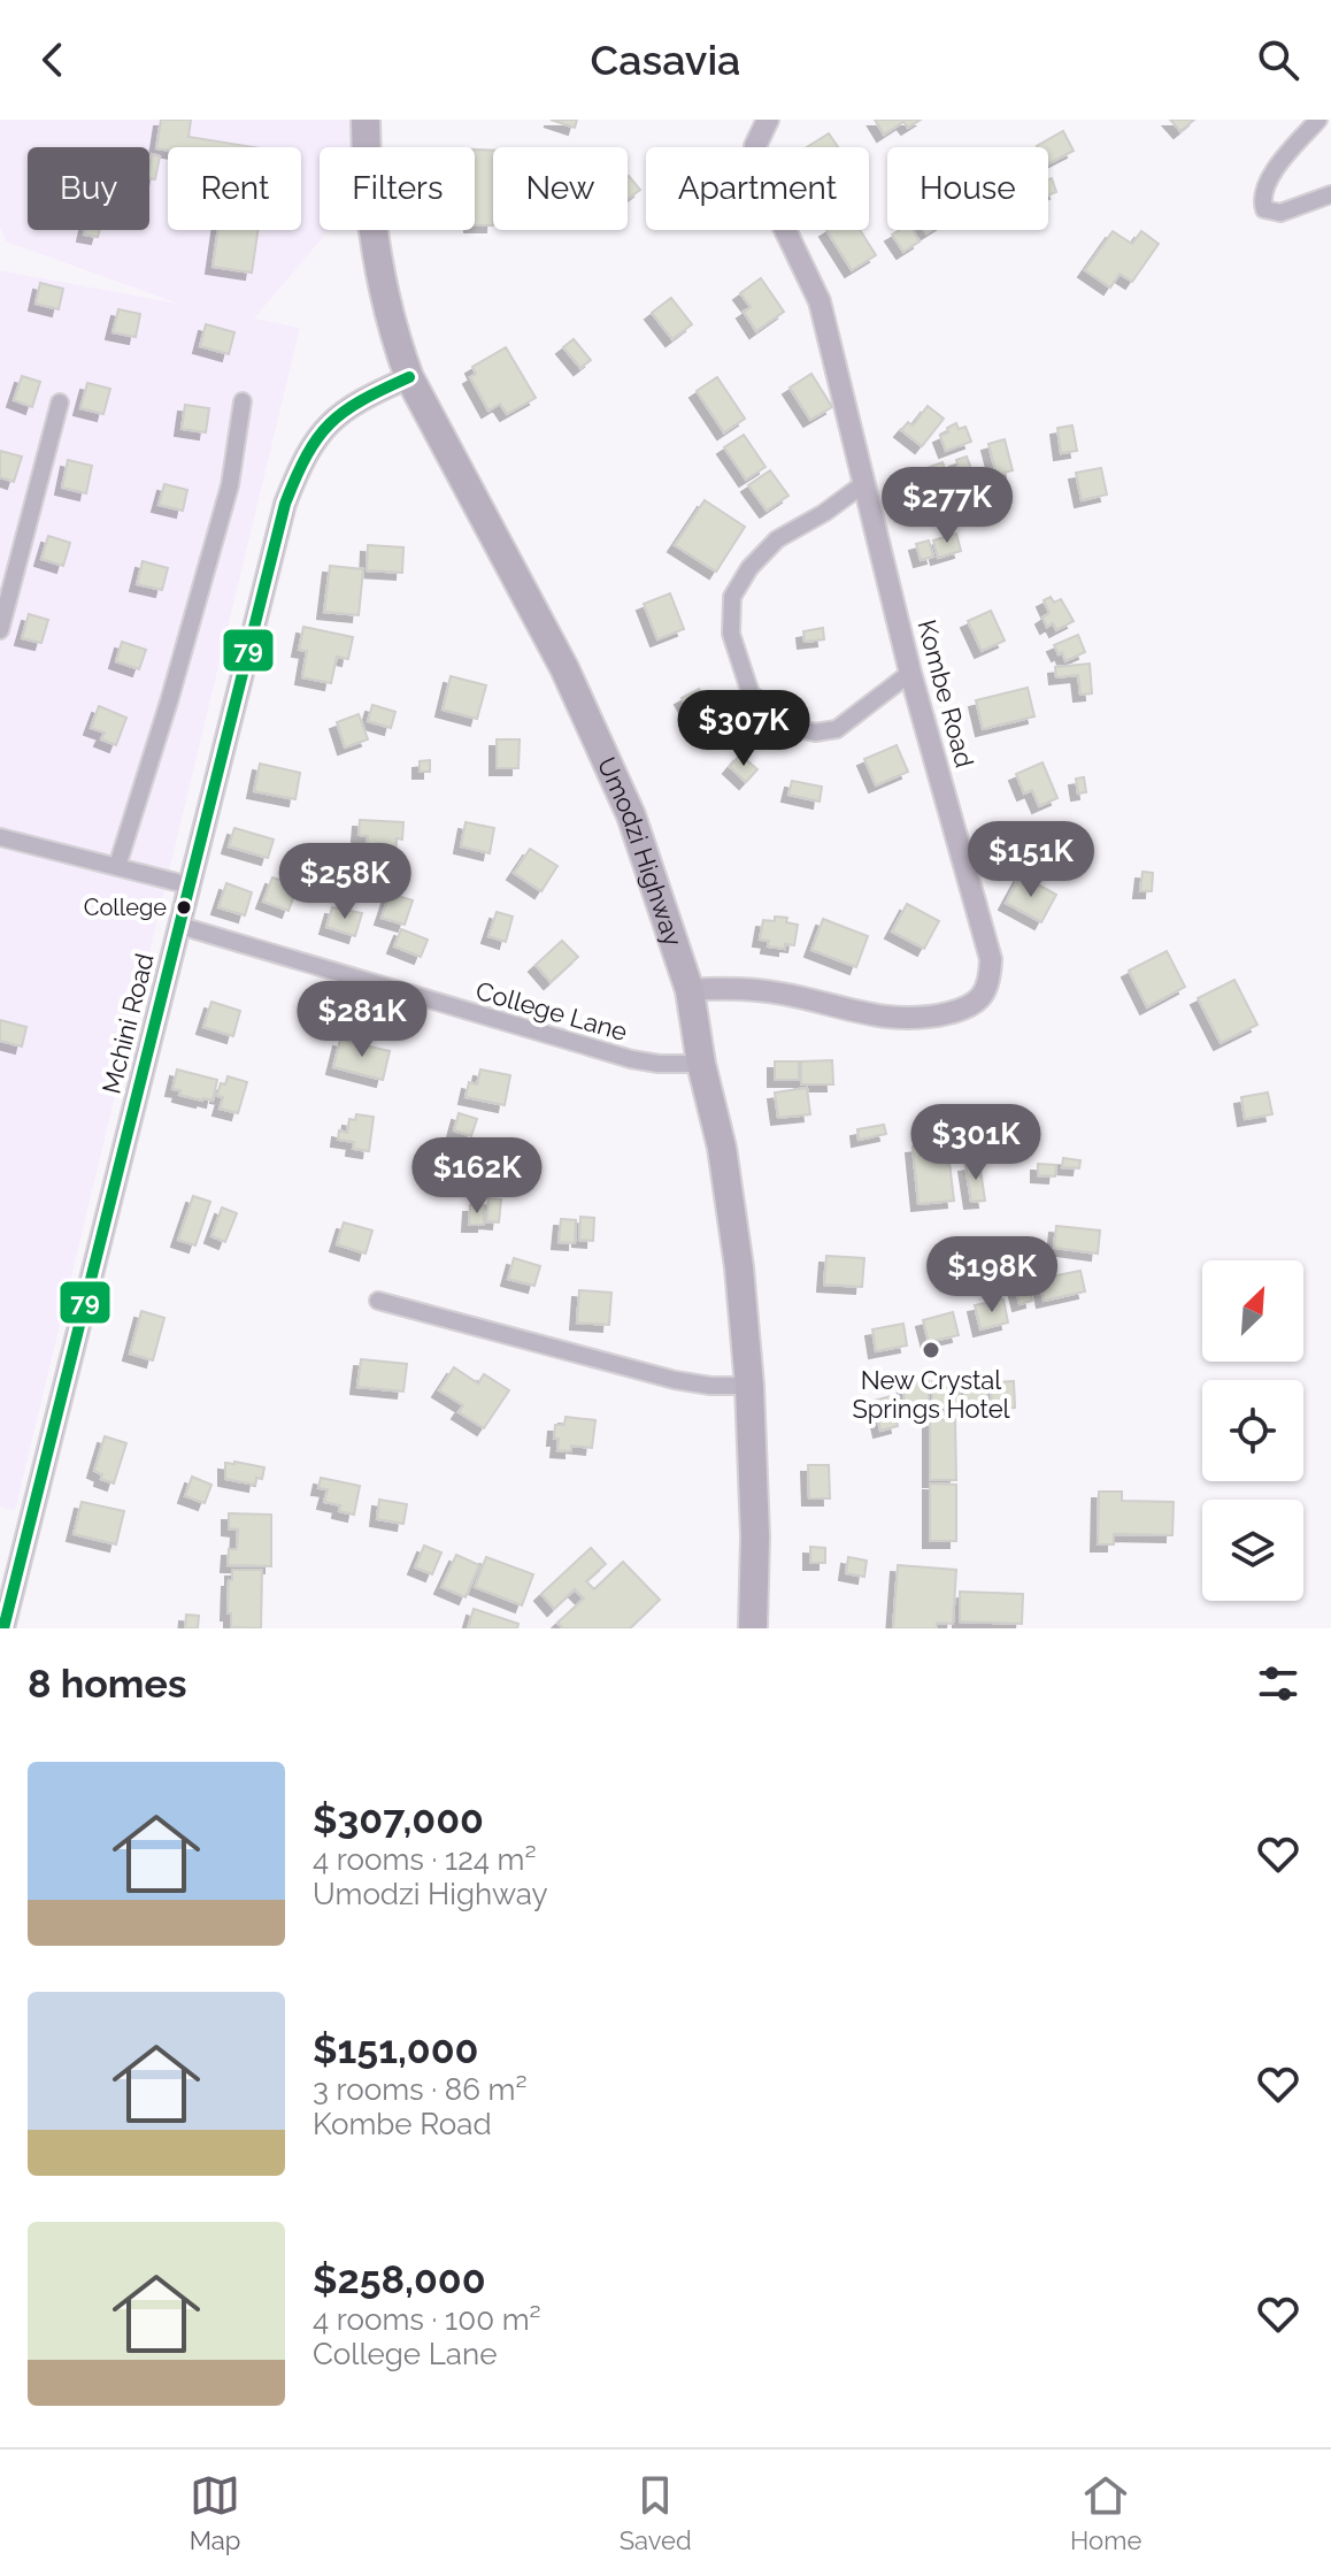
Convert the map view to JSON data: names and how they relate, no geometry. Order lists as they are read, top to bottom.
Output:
{
  "streets": {
    "highway": ["Umodzi Highway"],
    "street": ["Kombe Road", "College Lane", "Mchini Road"]
  },
  "crossings": [
    ["Kombe Road", "Umodzi Highway"],
    ["Umodzi Highway", "College Lane"],
    ["Umodzi Highway", "Mchini Road"],
    ["College Lane", "Mchini Road"]
  ],
  "places": ["College", "New Crystal Springs Hotel"],
  "lines": ["transit line 79"],
  "north": "top right",
  "page": {
    "header": "Casavia",
    "chip": [
      "Buy",
      "Rent",
      "Filters",
      "New",
      "Apartment",
      "House"
    ],
    "price": [
      "$277K",
      "$307K",
      "$151K",
      "$258K",
      "$281K",
      "$301K",
      "$162K",
      "$198K"
    ],
    "heading": "8 homes",
    "list": [
      {
        "name": "$307,000",
        "note": "4 rooms · 124 m² · Umodzi Highway"
      },
      {
        "name": "$151,000",
        "note": "3 rooms · 86 m² · Kombe Road"
      },
      {
        "name": "$258,000",
        "note": "4 rooms · 100 m² · College Lane"
      }
    ],
    "tabs": ["Map", "Saved", "Home"]
  }
}
